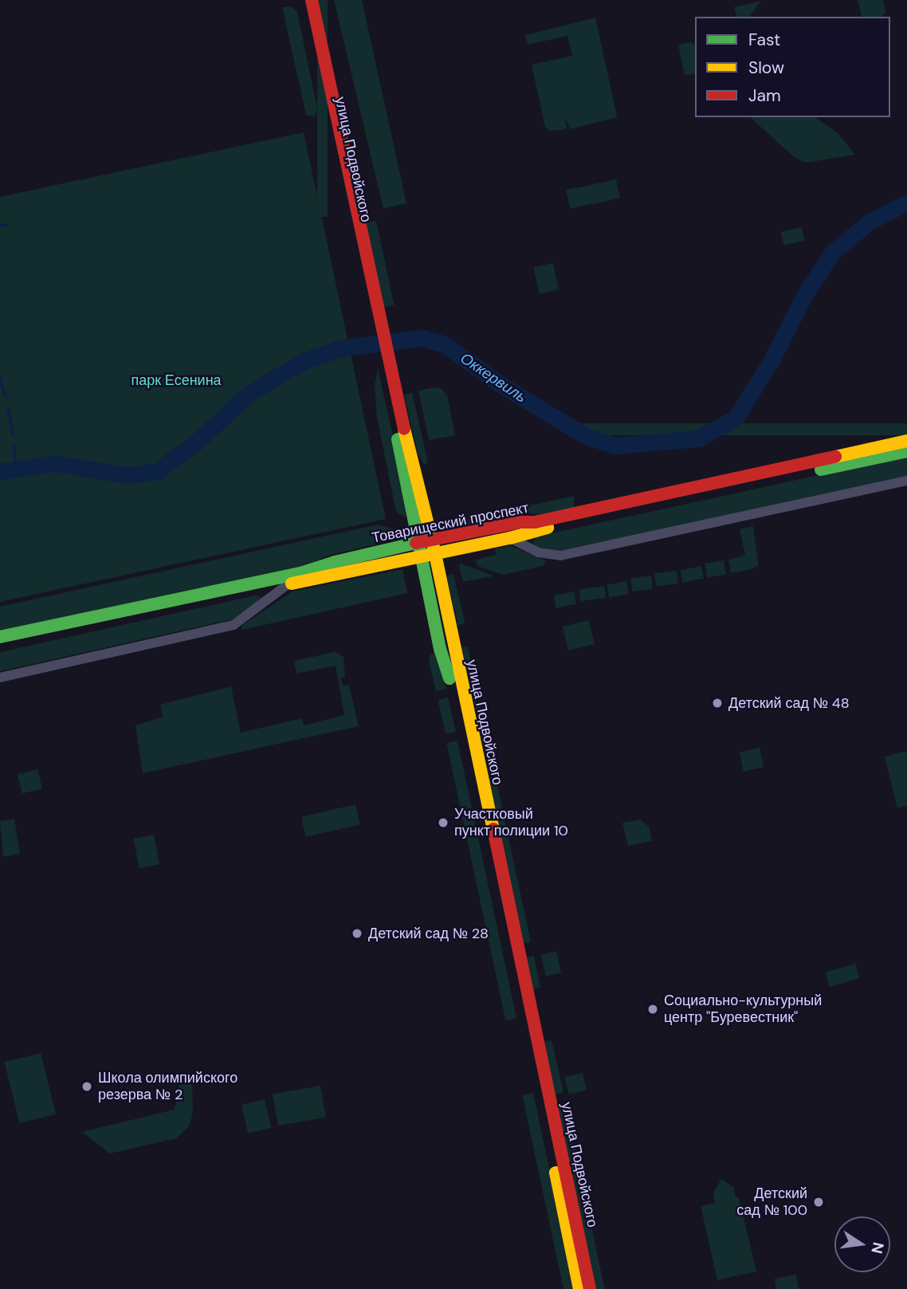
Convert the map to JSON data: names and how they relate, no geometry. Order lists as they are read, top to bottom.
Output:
{
  "streets": {
    "street": ["улица Подвойского", "Товарищеский проспект"]
  },
  "crossings": [
    ["улица Подвойского", "Товарищеский проспект"]
  ],
  "water": ["Оккервиль"],
  "parks": ["парк Есенина"],
  "places": [
    "Детский сад № 48",
    "Участковый пункт полиции 10",
    "Детский сад № 28",
    "Социально-культурный центр \"Буревестник\"",
    "Школа олимпийского резерва № 2",
    "Детский сад № 100"
  ],
  "legend": ["Fast", "Slow", "Jam"],
  "north": "right"
}
